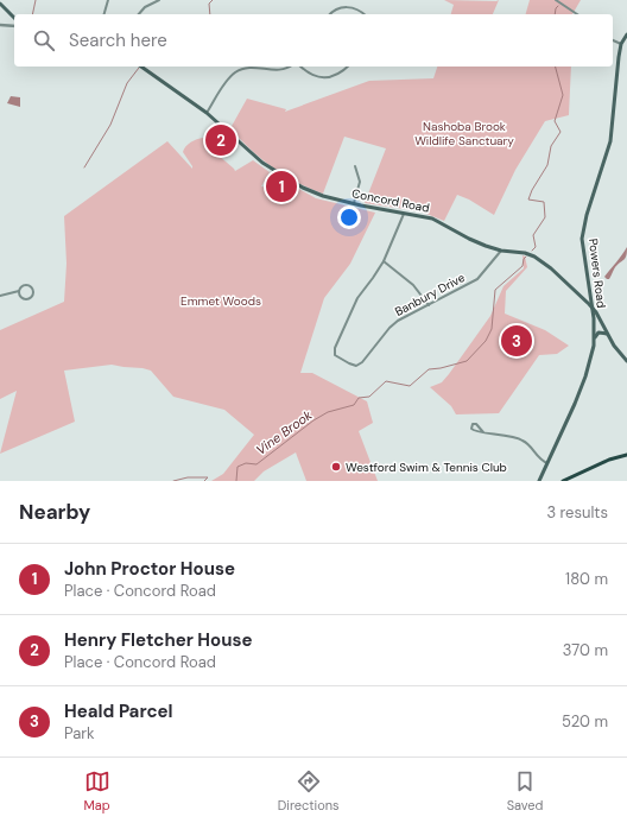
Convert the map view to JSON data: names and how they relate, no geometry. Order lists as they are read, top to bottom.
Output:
{
  "streets": {
    "main road": ["Concord Road", "Powers Road"],
    "street": ["Banbury Drive"]
  },
  "crossings": [
    ["Concord Road", "Powers Road"],
    ["Concord Road", "Banbury Drive"]
  ],
  "water": ["Vine Brook"],
  "parks": ["Nashoba Brook Wildlife Sanctuary", "Emmet Woods"],
  "places": ["Westford Swim & Tennis Club"],
  "page": {
    "search": "Search here",
    "pins": ["2", "1", "3"],
    "heading": ["Nearby", "3 results"],
    "list": [
      {
        "mark": "1",
        "name": "John Proctor House",
        "note": "Place · Concord Road",
        "value": "180 m"
      },
      {
        "mark": "2",
        "name": "Henry Fletcher House",
        "note": "Place · Concord Road",
        "value": "370 m"
      },
      {
        "mark": "3",
        "name": "Heald Parcel",
        "note": "Park",
        "value": "520 m"
      }
    ],
    "nav": ["Map", "Directions", "Saved"]
  }
}
